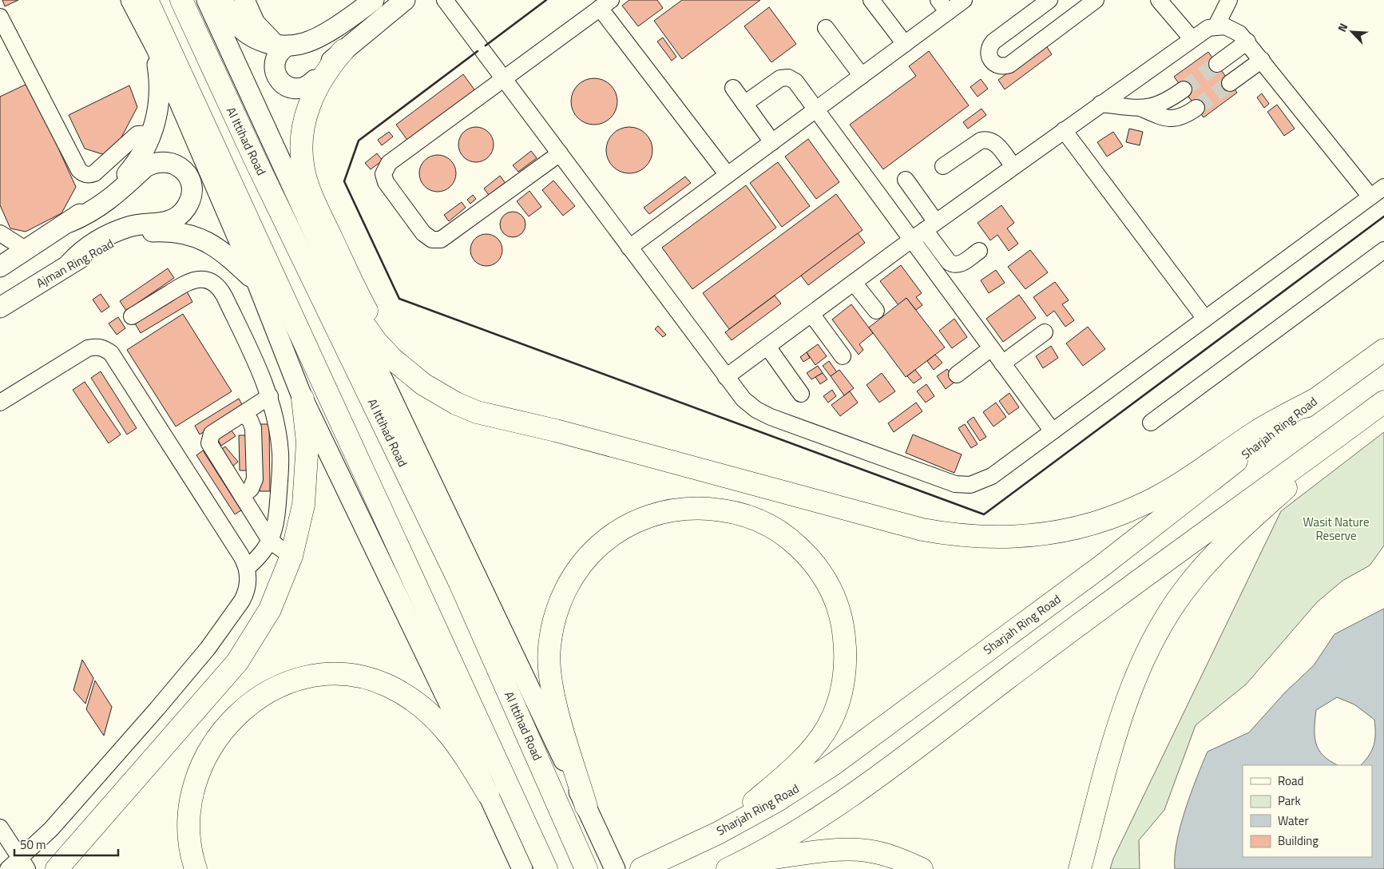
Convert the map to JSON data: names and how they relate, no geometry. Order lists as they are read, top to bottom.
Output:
{
  "streets": {
    "highway": ["Al Ittihad Road", "Sharjah Ring Road"],
    "main road": ["Ajman Ring Road"]
  },
  "parks": ["Wasit Nature Reserve"],
  "legend": [
    "Road",
    "Park",
    "Water",
    "Building"
  ],
  "scale_bar": "50 m",
  "north": "top left"
}
